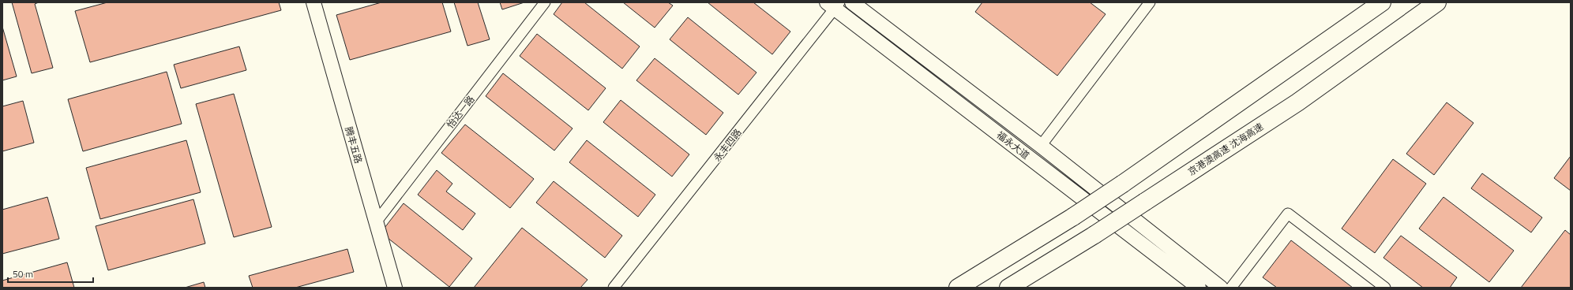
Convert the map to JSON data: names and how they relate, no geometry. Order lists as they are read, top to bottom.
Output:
{
  "streets": {
    "highway": ["京港澳高速 沈海高速"],
    "main road": ["腾丰五路", "福永大道"],
    "street": ["怡达一路", "永丰四路"]
  },
  "crossings": [
    ["怡达一路", "腾丰五路"],
    ["永丰四路", "福永大道"]
  ],
  "scale_bar": "50 m"
}
